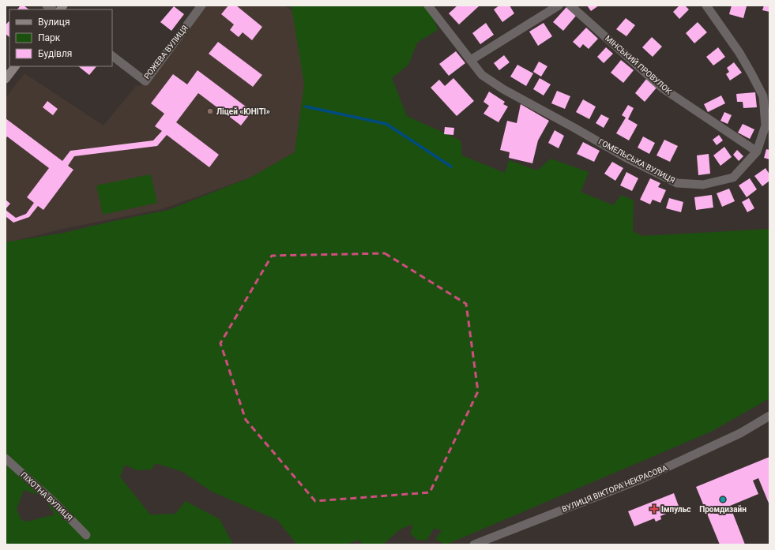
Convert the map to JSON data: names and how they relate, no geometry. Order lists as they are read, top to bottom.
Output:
{
  "streets": {
    "street": [
      "РОЖЕВА ВУЛИЦЯ",
      "МІНСЬКИЙ ПРОВУЛОК",
      "ГОМЕЛЬСЬКА ВУЛИЦЯ",
      "ВУЛИЦЯ ВІКТОРА НЕКРАСОВА",
      "ПІХОТНА ВУЛИЦЯ"
    ]
  },
  "crossings": [
    ["МІНСЬКИЙ ПРОВУЛОК", "ГОМЕЛЬСЬКА ВУЛИЦЯ"]
  ],
  "places": {
    "other": ["Ліцей «ЮНІТІ»", "Промдизайн"],
    "health": ["Імпульс"]
  },
  "legend": ["Вулиця", "Парк", "Будівля"]
}
